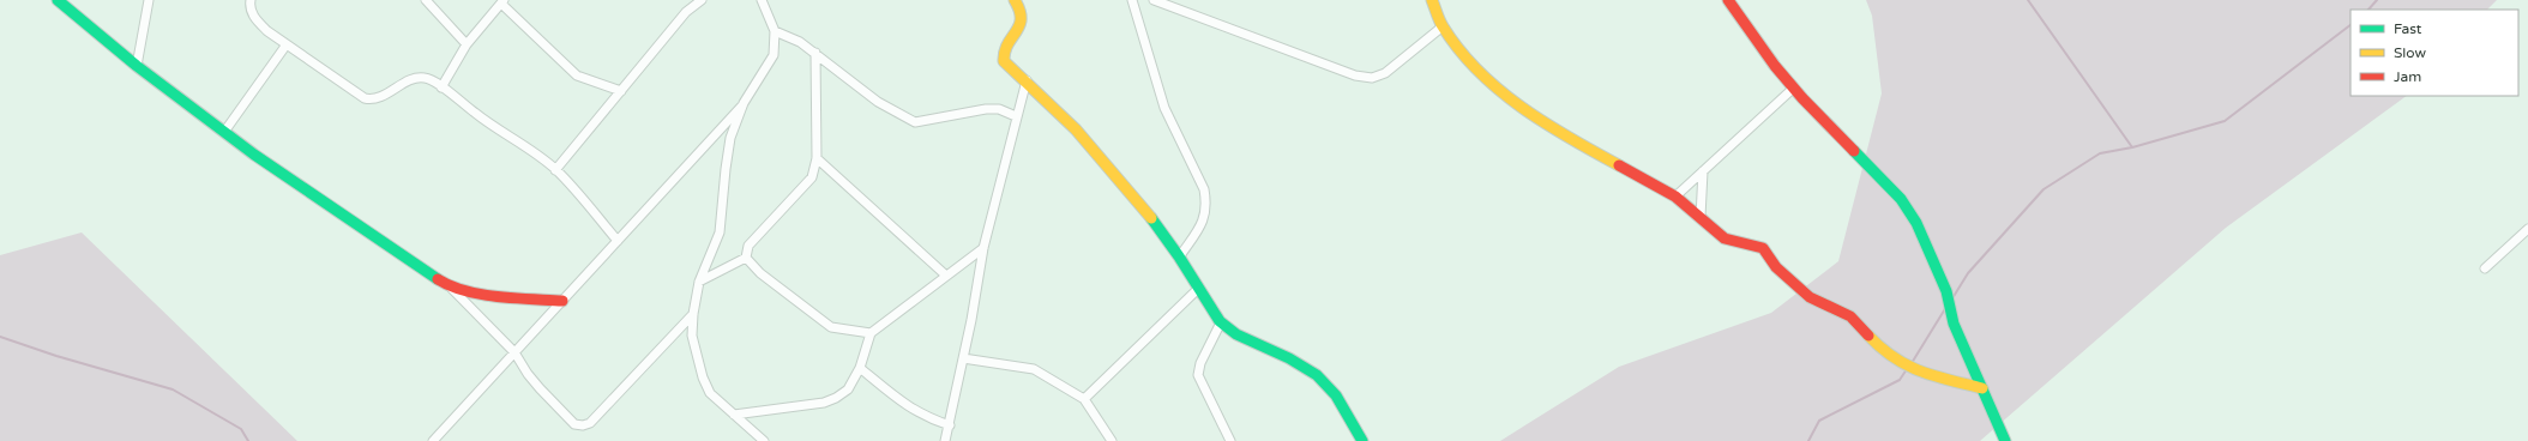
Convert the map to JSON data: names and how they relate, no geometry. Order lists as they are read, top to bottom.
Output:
{
  "legend": ["Fast", "Slow", "Jam"]
}
